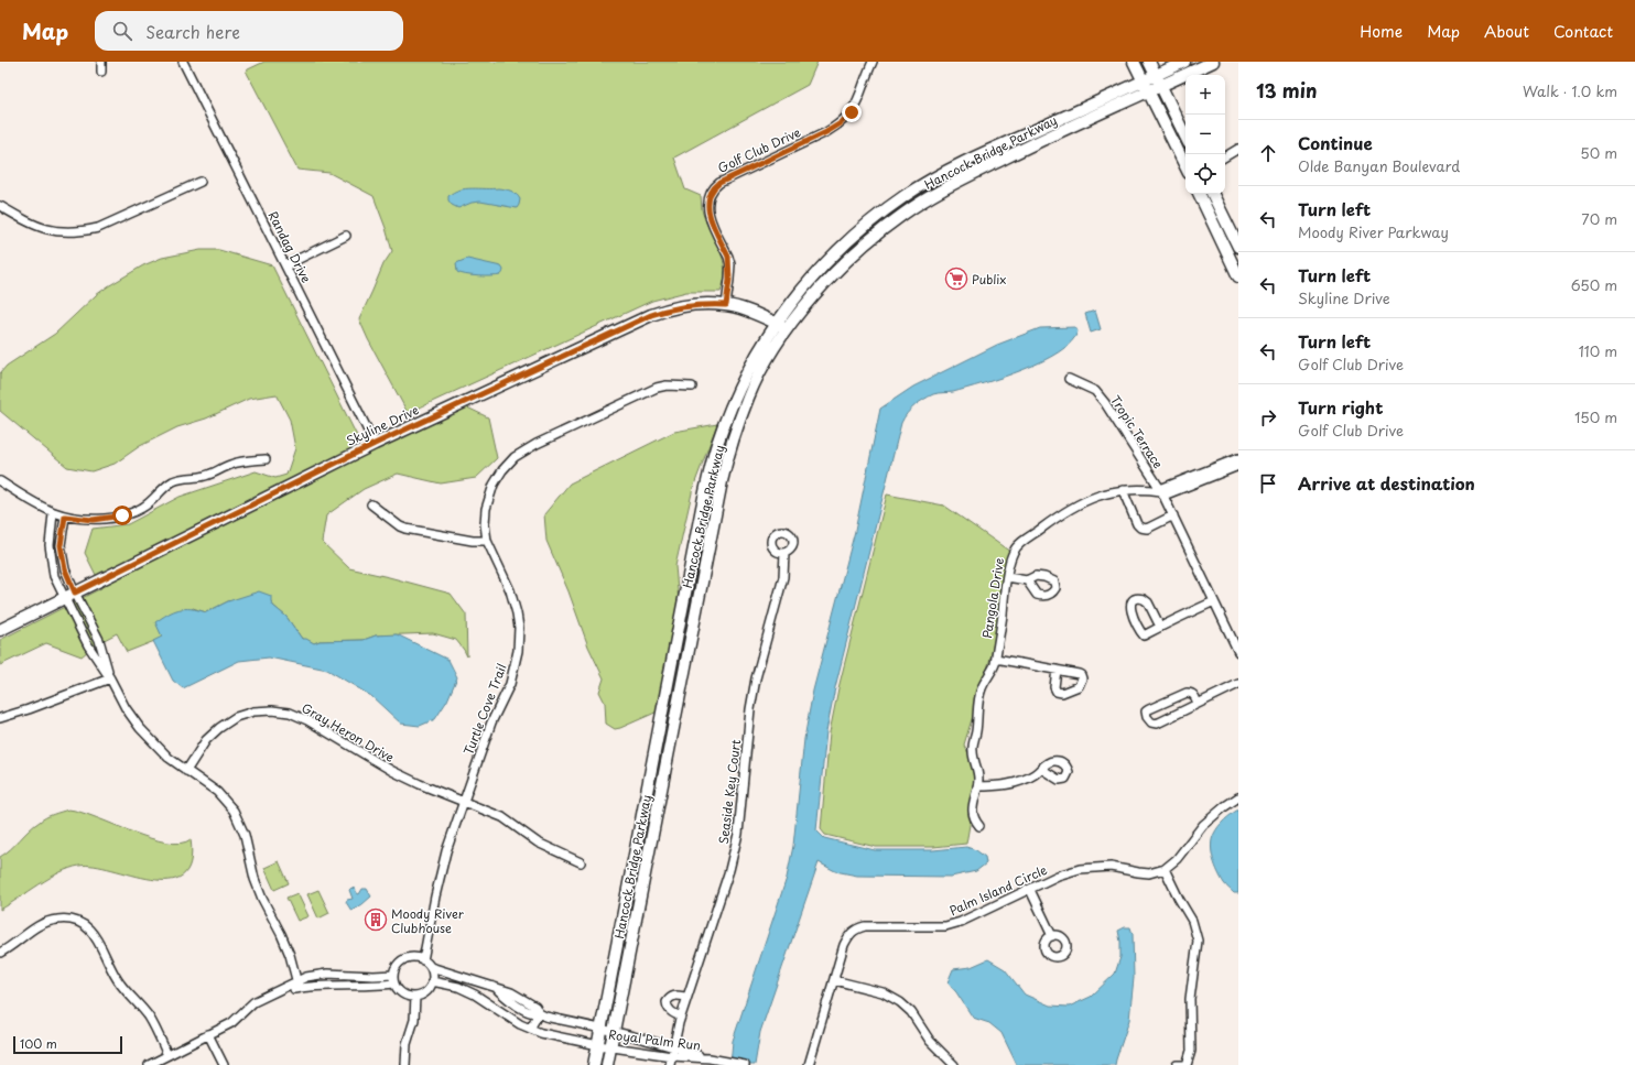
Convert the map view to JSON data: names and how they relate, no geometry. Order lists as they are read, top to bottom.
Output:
{
  "streets": {
    "main road": ["Hancock Bridge Parkway", "Skyline Drive"],
    "street": [
      "Golf Club Drive",
      "Randag Drive",
      "Tropic Terrace",
      "Pangola Drive",
      "Turtle Cove Trail",
      "Gray Heron Drive",
      "Seaside Key Court",
      "Palm Island Circle",
      "Royal Palm Run"
    ]
  },
  "crossings": [
    ["Golf Club Drive", "Skyline Drive"],
    ["Hancock Bridge Parkway", "Skyline Drive"],
    ["Hancock Bridge Parkway", "Royal Palm Run"],
    ["Randag Drive", "Skyline Drive"],
    ["Tropic Terrace", "Pangola Drive"],
    ["Turtle Cove Trail", "Gray Heron Drive"],
    ["Turtle Cove Trail", "Royal Palm Run"],
    ["Seaside Key Court", "Royal Palm Run"]
  ],
  "places": {
    "supermarket": ["Publix"],
    "building": ["Moody River Clubhouse"]
  },
  "scale_bar": "100 m",
  "page": {
    "header": "Map",
    "search": "Search here",
    "nav": [
      "Home",
      "Map",
      "About",
      "Contact"
    ],
    "heading": ["13 min", "Walk · 1.0 km"],
    "map_buttons": ["+", "−"],
    "list": [
      ["Continue", "Olde Banyan Boulevard", "50 m"],
      ["Turn left", "Moody River Parkway", "70 m"],
      ["Turn left", "Skyline Drive", "650 m"],
      ["Turn left", "Golf Club Drive", "110 m"],
      ["Turn right", "Golf Club Drive", "150 m"],
      "Arrive at destination"
    ],
    "scale": "100 m"
  }
}
